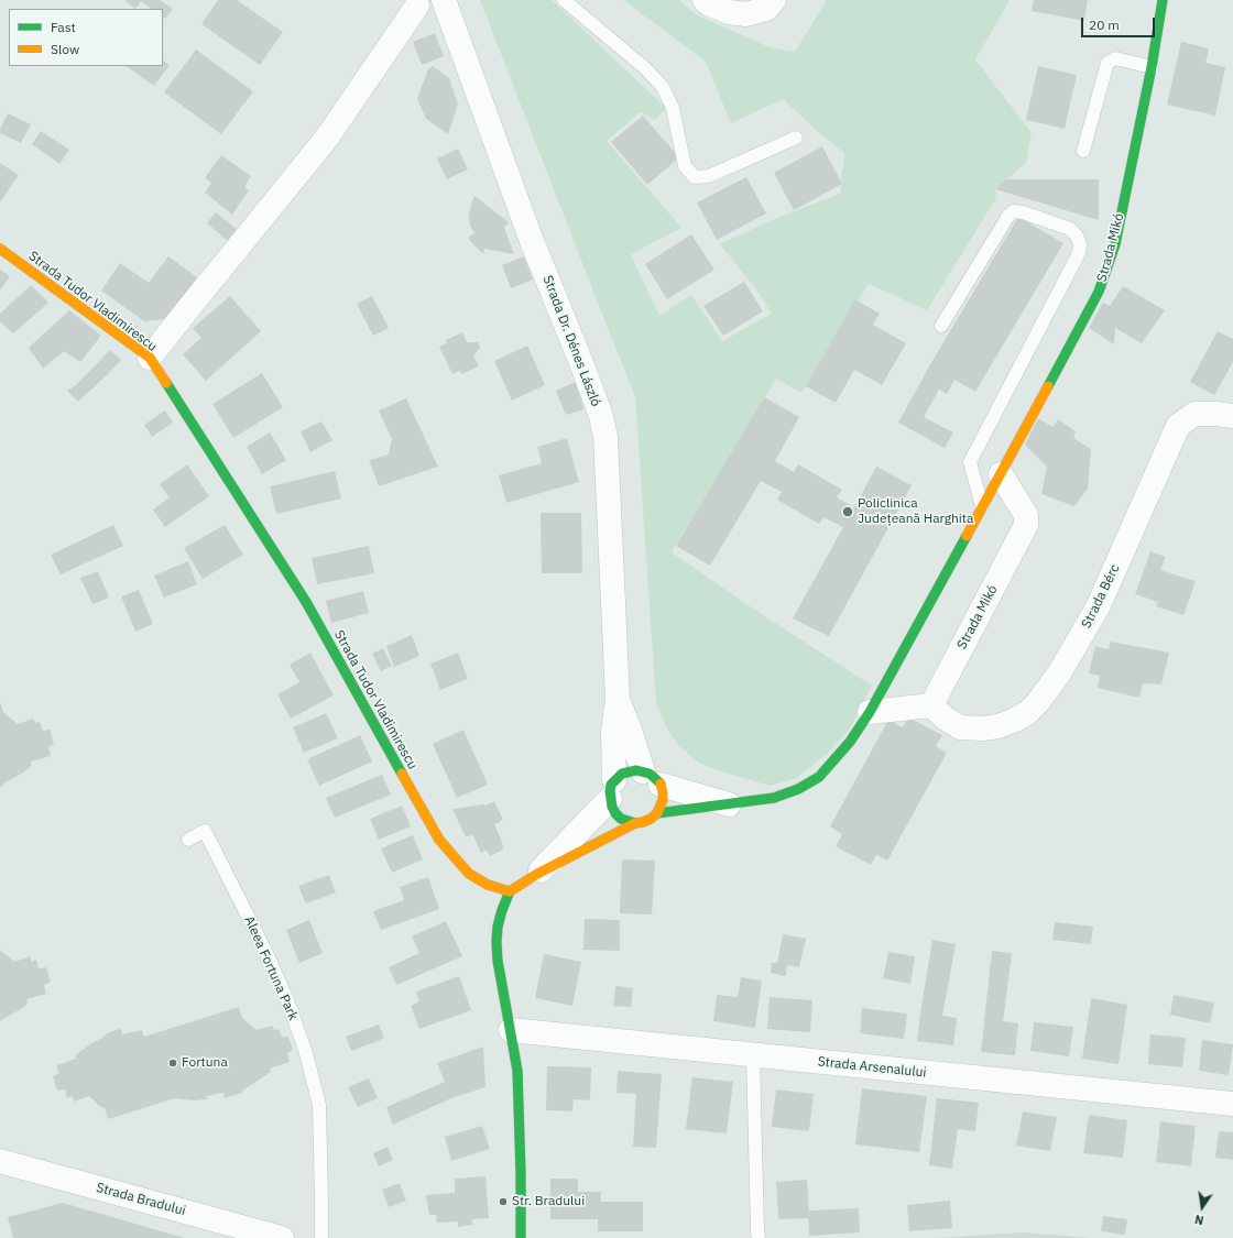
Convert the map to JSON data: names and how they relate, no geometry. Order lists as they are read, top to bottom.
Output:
{
  "streets": {
    "street": [
      "Strada Mikó",
      "Strada Tudor Vladimirescu",
      "Strada Dr. Dénes László",
      "Strada Bérc",
      "Strada Arsenalului",
      "Strada Bradului"
    ],
    "lane": ["Aleea Fortuna Park"]
  },
  "crossings": [
    ["Strada Mikó", "Strada Bérc"]
  ],
  "places": ["Policlinica Județeană Harghita", "Fortuna", "Str. Bradului"],
  "legend": ["Fast", "Slow"],
  "scale_bar": "20 m",
  "north": "bottom"
}
